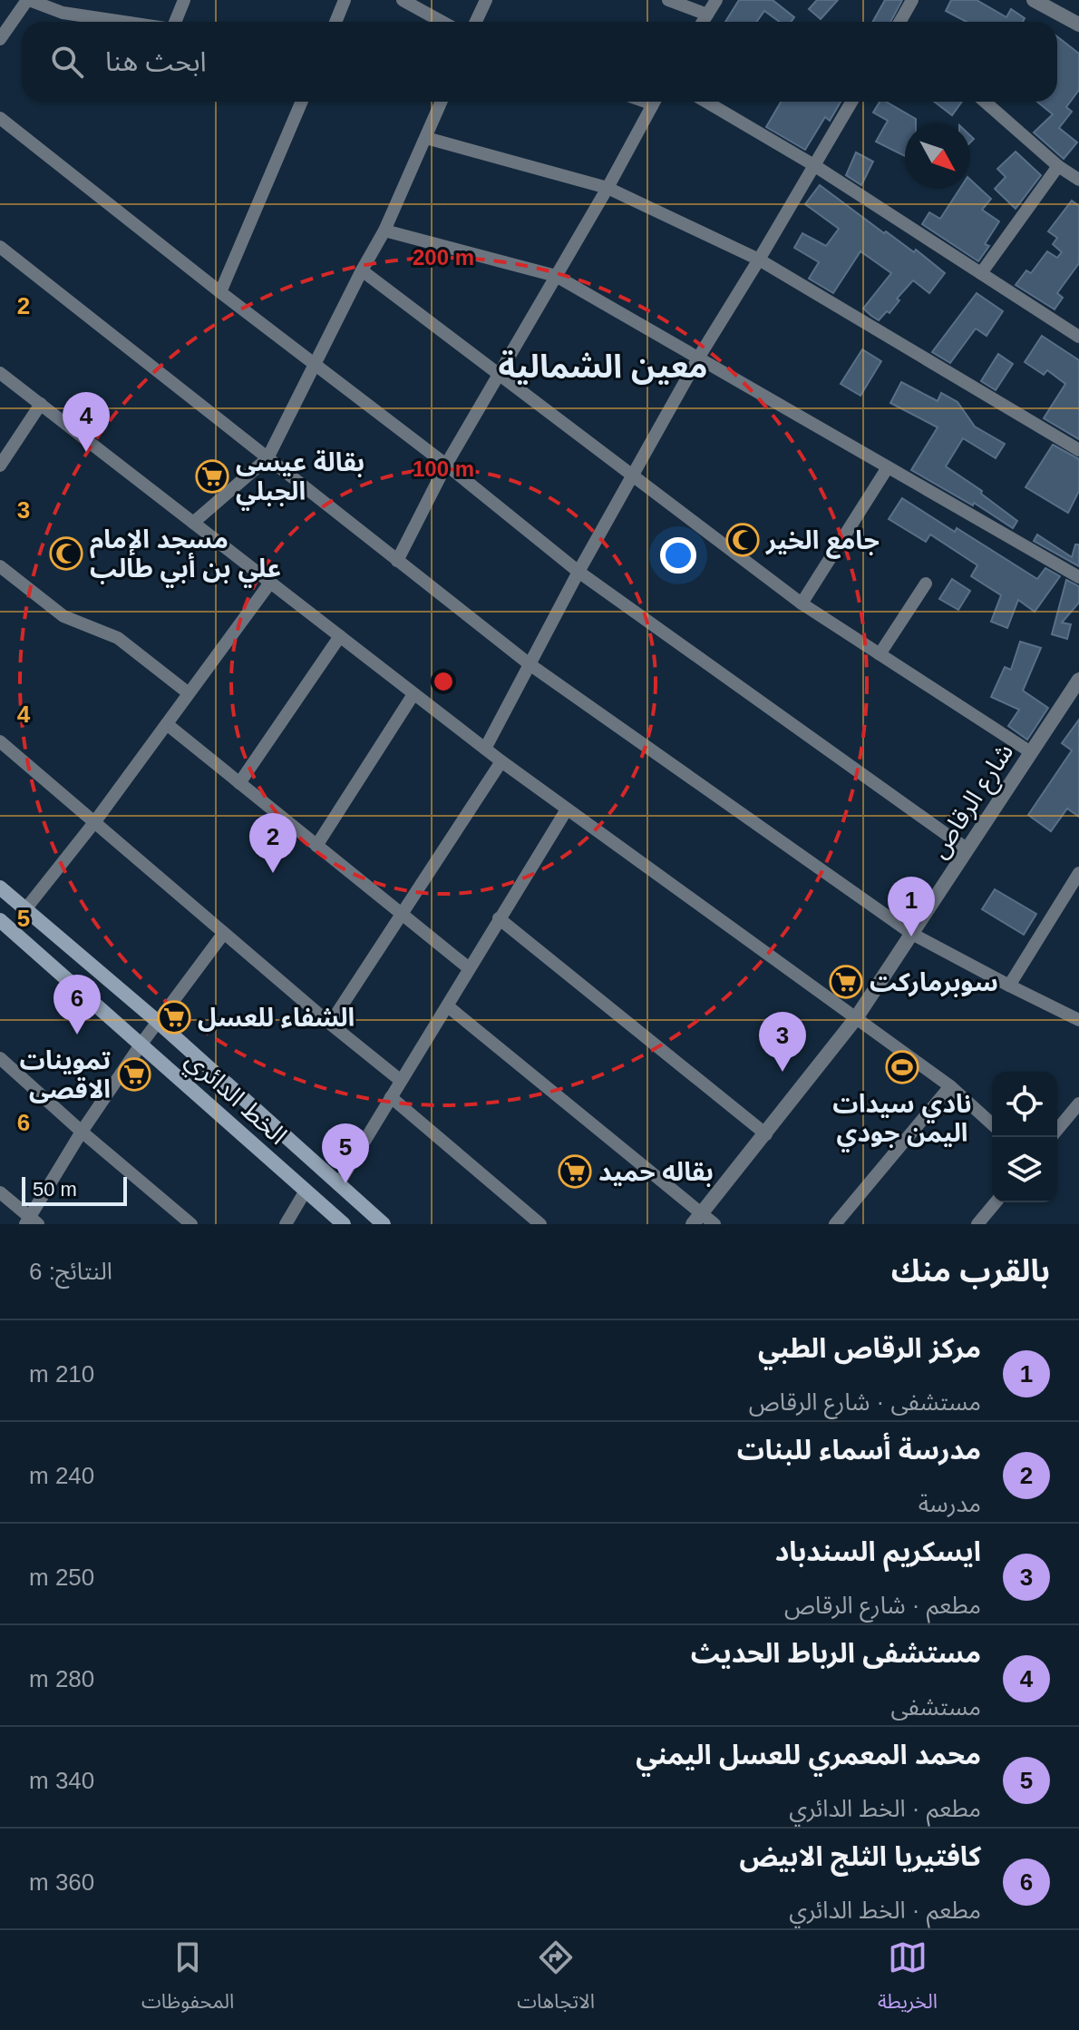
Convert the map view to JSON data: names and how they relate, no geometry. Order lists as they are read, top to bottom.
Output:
{
  "streets": {
    "main road": ["الخط الدائري"],
    "street": ["شارع الرقاص"]
  },
  "districts": ["معين الشمالية"],
  "places": {
    "supermarket": [
      "بقالة عيسى الجبلي",
      "سوبرماركت",
      "الشفاء للعسل",
      "تموينات الاقصى",
      "بقاله حميد"
    ],
    "mosque": ["جامع الخير", "مسجد الإمام علي بن أبي طالب"],
    "sports": ["نادي سيدات اليمن جودي"]
  },
  "scale_bar": "50 m",
  "north": "bottom right",
  "page": {
    "search": "ابحث هنا",
    "pins": [
      "4",
      "2",
      "1",
      "6",
      "3",
      "5"
    ],
    "scale": "50 m",
    "heading": ["بالقرب منك", "النتائج: 6"],
    "list": [
      {
        "mark": "1",
        "name": "مركز الرقاص الطبي",
        "note": "مستشفى · شارع الرقاص",
        "value": "210 m"
      },
      {
        "mark": "2",
        "name": "مدرسة أسماء للبنات",
        "note": "مدرسة",
        "value": "240 m"
      },
      {
        "mark": "3",
        "name": "ايسكريم السندباد",
        "note": "مطعم · شارع الرقاص",
        "value": "250 m"
      },
      {
        "mark": "4",
        "name": "مستشفى الرباط الحديث",
        "note": "مستشفى",
        "value": "280 m"
      },
      {
        "mark": "5",
        "name": "محمد المعمري للعسل اليمني",
        "note": "مطعم · الخط الدائري",
        "value": "340 m"
      },
      {
        "mark": "6",
        "name": "كافتيريا الثلج الابيض",
        "note": "مطعم · الخط الدائري",
        "value": "360 m"
      }
    ],
    "nav": ["الخريطة", "الاتجاهات", "المحفوظات"]
  },
  "grid": {
    "rows": [
      "2",
      "3",
      "4",
      "5",
      "6"
    ]
  },
  "rings": ["200 m", "100 m"]
}
